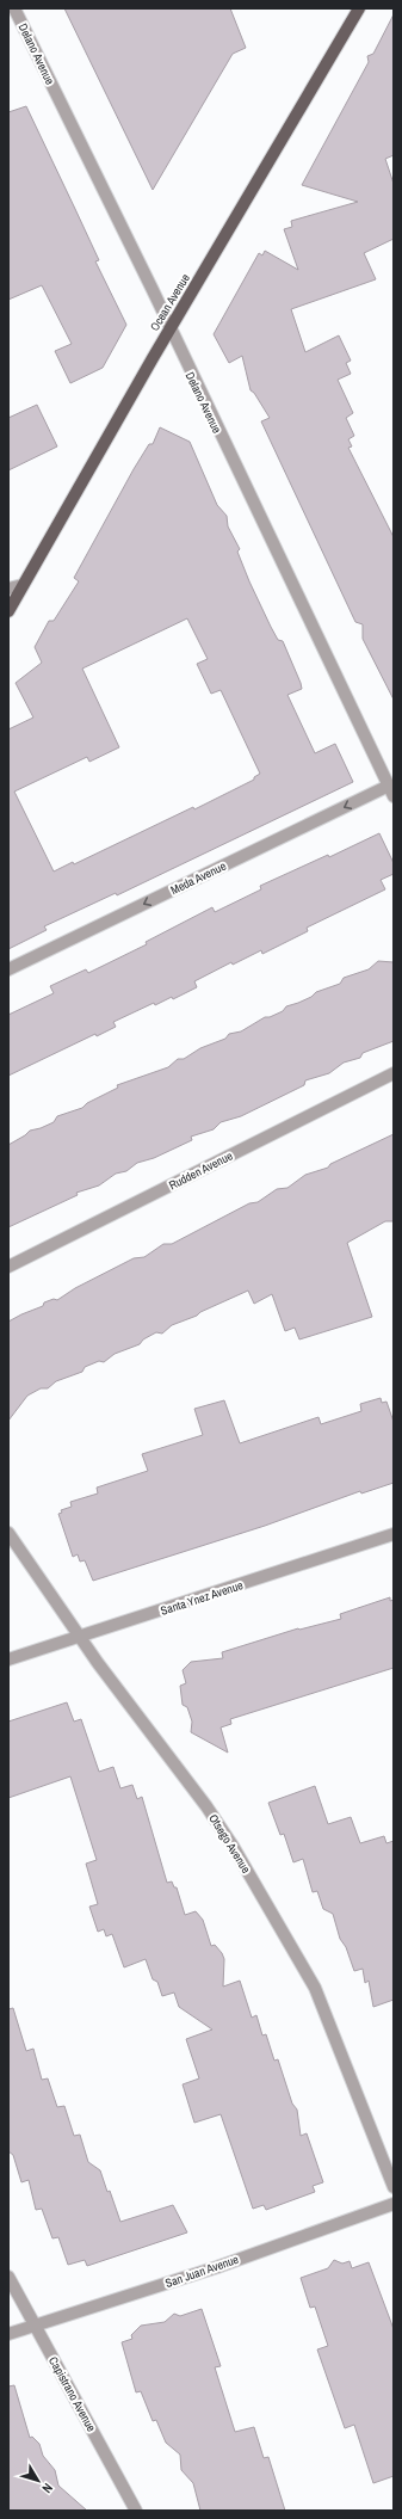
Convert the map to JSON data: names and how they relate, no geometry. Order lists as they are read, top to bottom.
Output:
{
  "streets": {
    "main road": ["Ocean Avenue"],
    "street": [
      "Delano Avenue",
      "Meda Avenue",
      "Rudden Avenue",
      "Santa Ynez Avenue",
      "Otsego Avenue",
      "San Juan Avenue",
      "Capistrano Avenue"
    ]
  },
  "crossings": [
    ["Delano Avenue", "Ocean Avenue"],
    ["Delano Avenue", "Meda Avenue"],
    ["Santa Ynez Avenue", "Otsego Avenue"],
    ["San Juan Avenue", "Capistrano Avenue"]
  ],
  "one_way": ["Meda Avenue"],
  "north": "bottom right"
}
